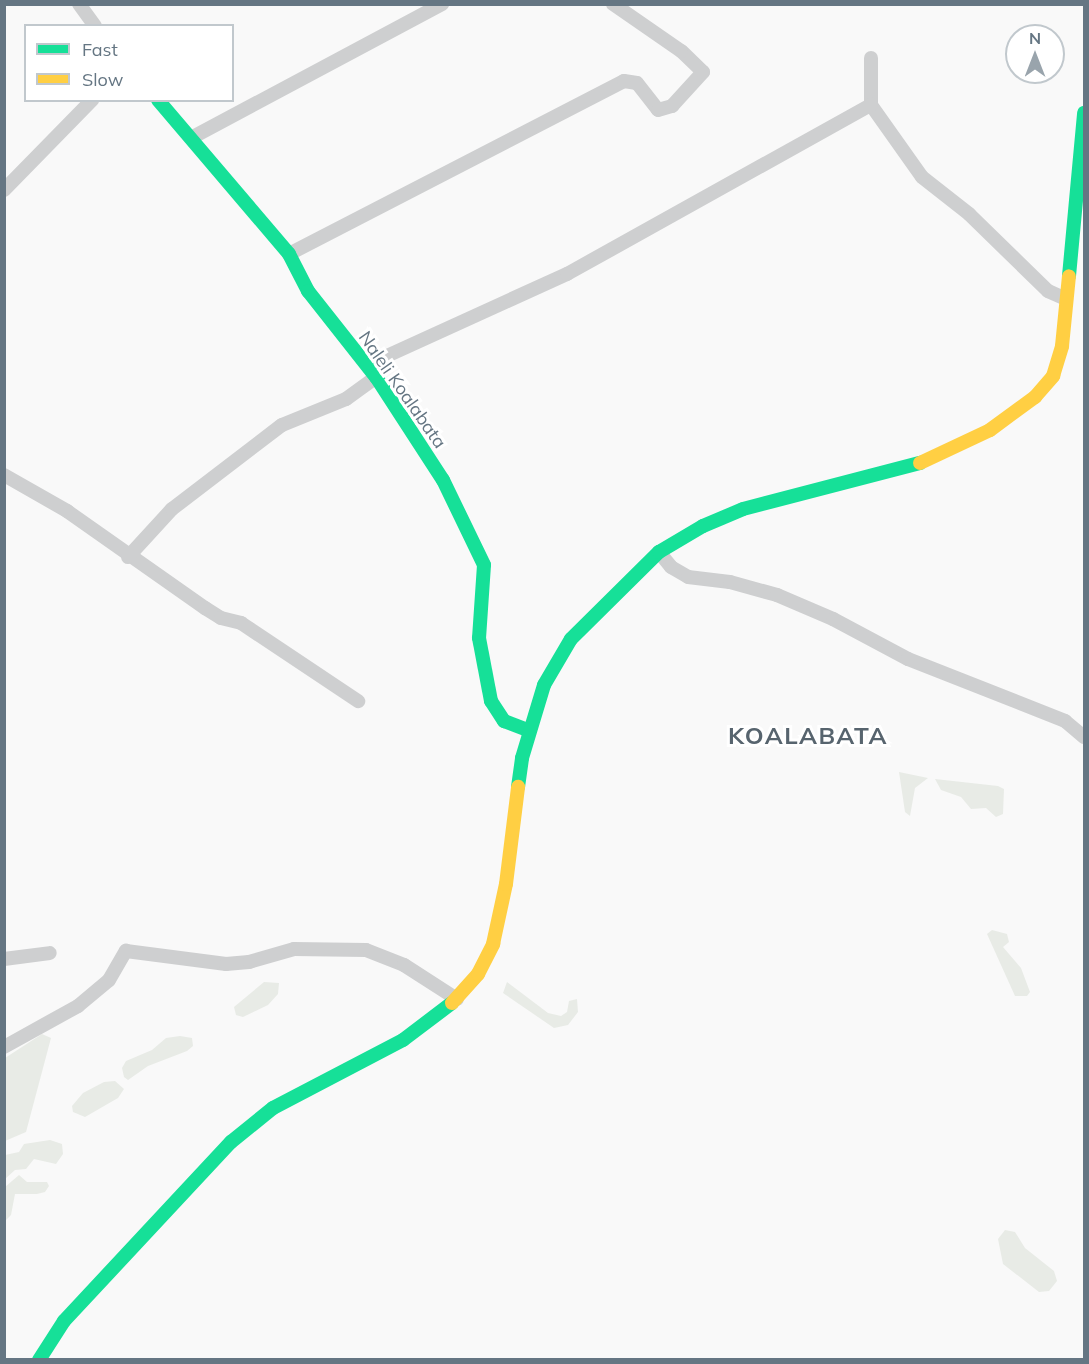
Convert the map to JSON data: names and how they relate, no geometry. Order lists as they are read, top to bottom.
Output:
{
  "streets": {
    "street": ["Naleli Koalabata"]
  },
  "districts": ["KOALABATA"],
  "legend": ["Fast", "Slow"],
  "north": "top"
}
